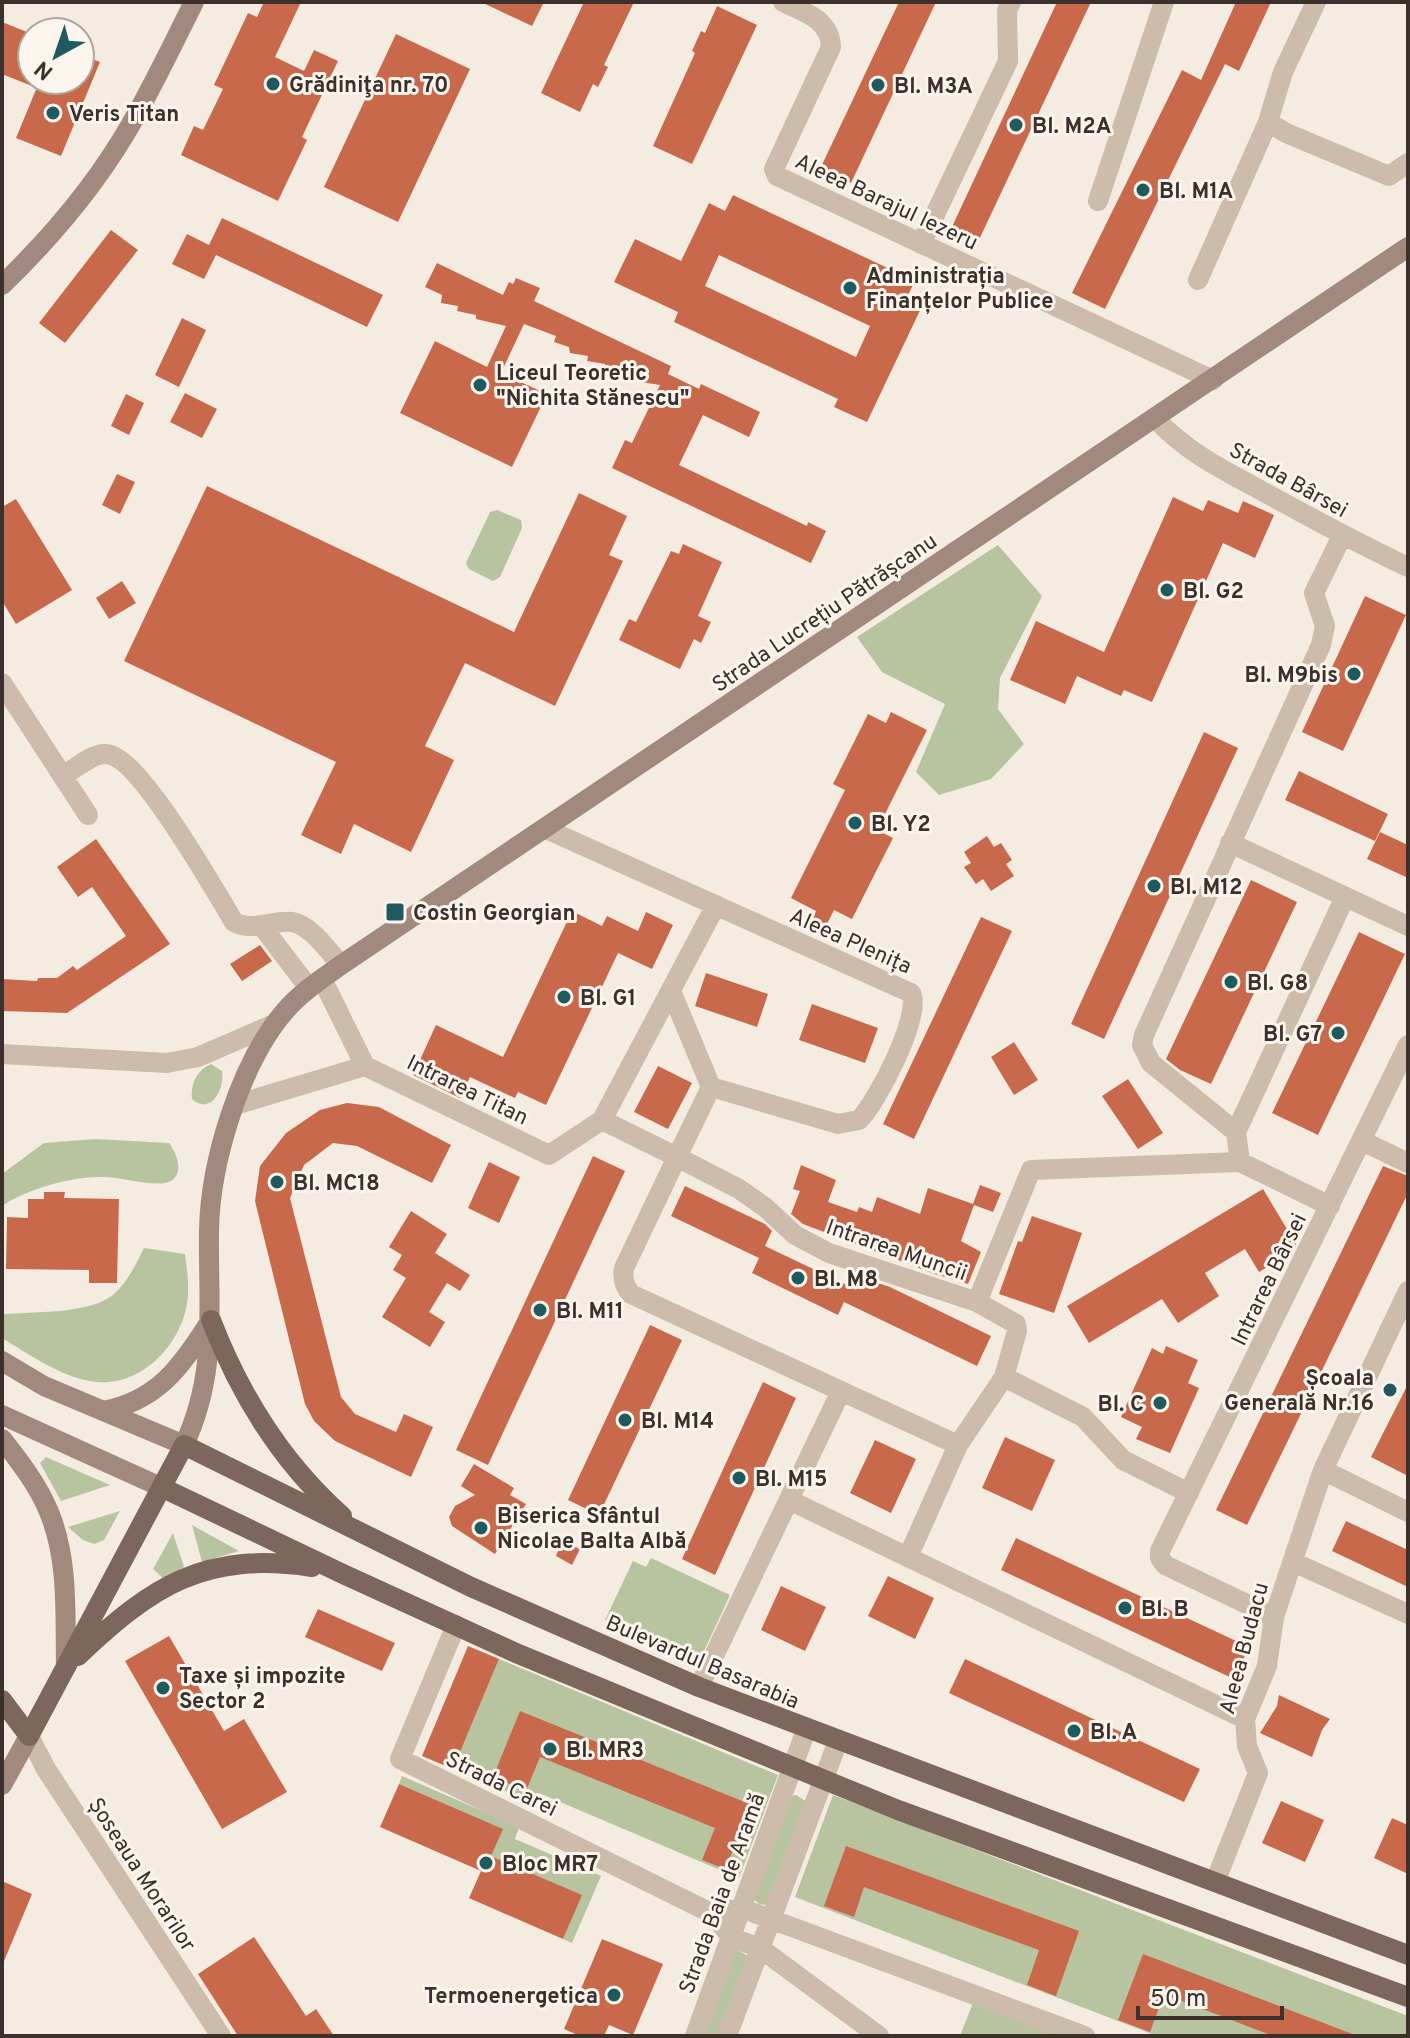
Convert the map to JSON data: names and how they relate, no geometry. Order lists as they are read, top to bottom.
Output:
{
  "streets": {
    "main road": ["Strada Lucrețiu Pătrășcanu", "Bulevardul Basarabia"],
    "street": [
      "Aleea Barajul Iezeru",
      "Strada Bârsei",
      "Aleea Plenița",
      "Intrarea Titan",
      "Intrarea Muncii",
      "Intrarea Bârsei",
      "Aleea Budacu",
      "Strada Carei",
      "Șoseaua Morarilor",
      "Strada Baia de Aramă"
    ]
  },
  "crossings": [
    ["Aleea Barajul Iezeru", "Strada Lucrețiu Pătrășcanu"],
    ["Strada Bârsei", "Strada Lucrețiu Pătrășcanu"],
    ["Strada Lucrețiu Pătrășcanu", "Aleea Plenița"],
    ["Strada Lucrețiu Pătrășcanu", "Bulevardul Basarabia"],
    ["Intrarea Titan", "Intrarea Muncii"],
    ["Intrarea Muncii", "Intrarea Bârsei"],
    ["Intrarea Bârsei", "Aleea Budacu"],
    ["Aleea Budacu", "Bulevardul Basarabia"],
    ["Bulevardul Basarabia", "Strada Baia de Aramă"],
    ["Strada Carei", "Strada Baia de Aramă"]
  ],
  "places": {
    "other": [
      "Grădiniţa nr. 70",
      "Bl. M3A",
      "Veris Titan",
      "Bl. M2A",
      "Bl. M1A",
      "Administrația Finanțelor Publice",
      "Liceul Teoretic \"Nichita Stănescu\"",
      "Bl. G2",
      "Bl. M9bis",
      "Bl. Y2",
      "Bl. M12",
      "Bl. G8",
      "Bl. G1",
      "Bl. G7",
      "Bl. MC18",
      "Bl. M8",
      "Bl. M11",
      "Școala Generală Nr.16",
      "Bl. C",
      "Bl. M14",
      "Bl. M15",
      "Biserica Sfântul Nicolae Balta Albă",
      "Bl. B",
      "Taxe și impozite Sector 2",
      "Bl. A",
      "Bl. MR3",
      "Bloc MR7",
      "Termoenergetica"
    ],
    "transit": ["Costin Georgian"]
  },
  "scale_bar": "50 m",
  "north": "bottom left"
}
